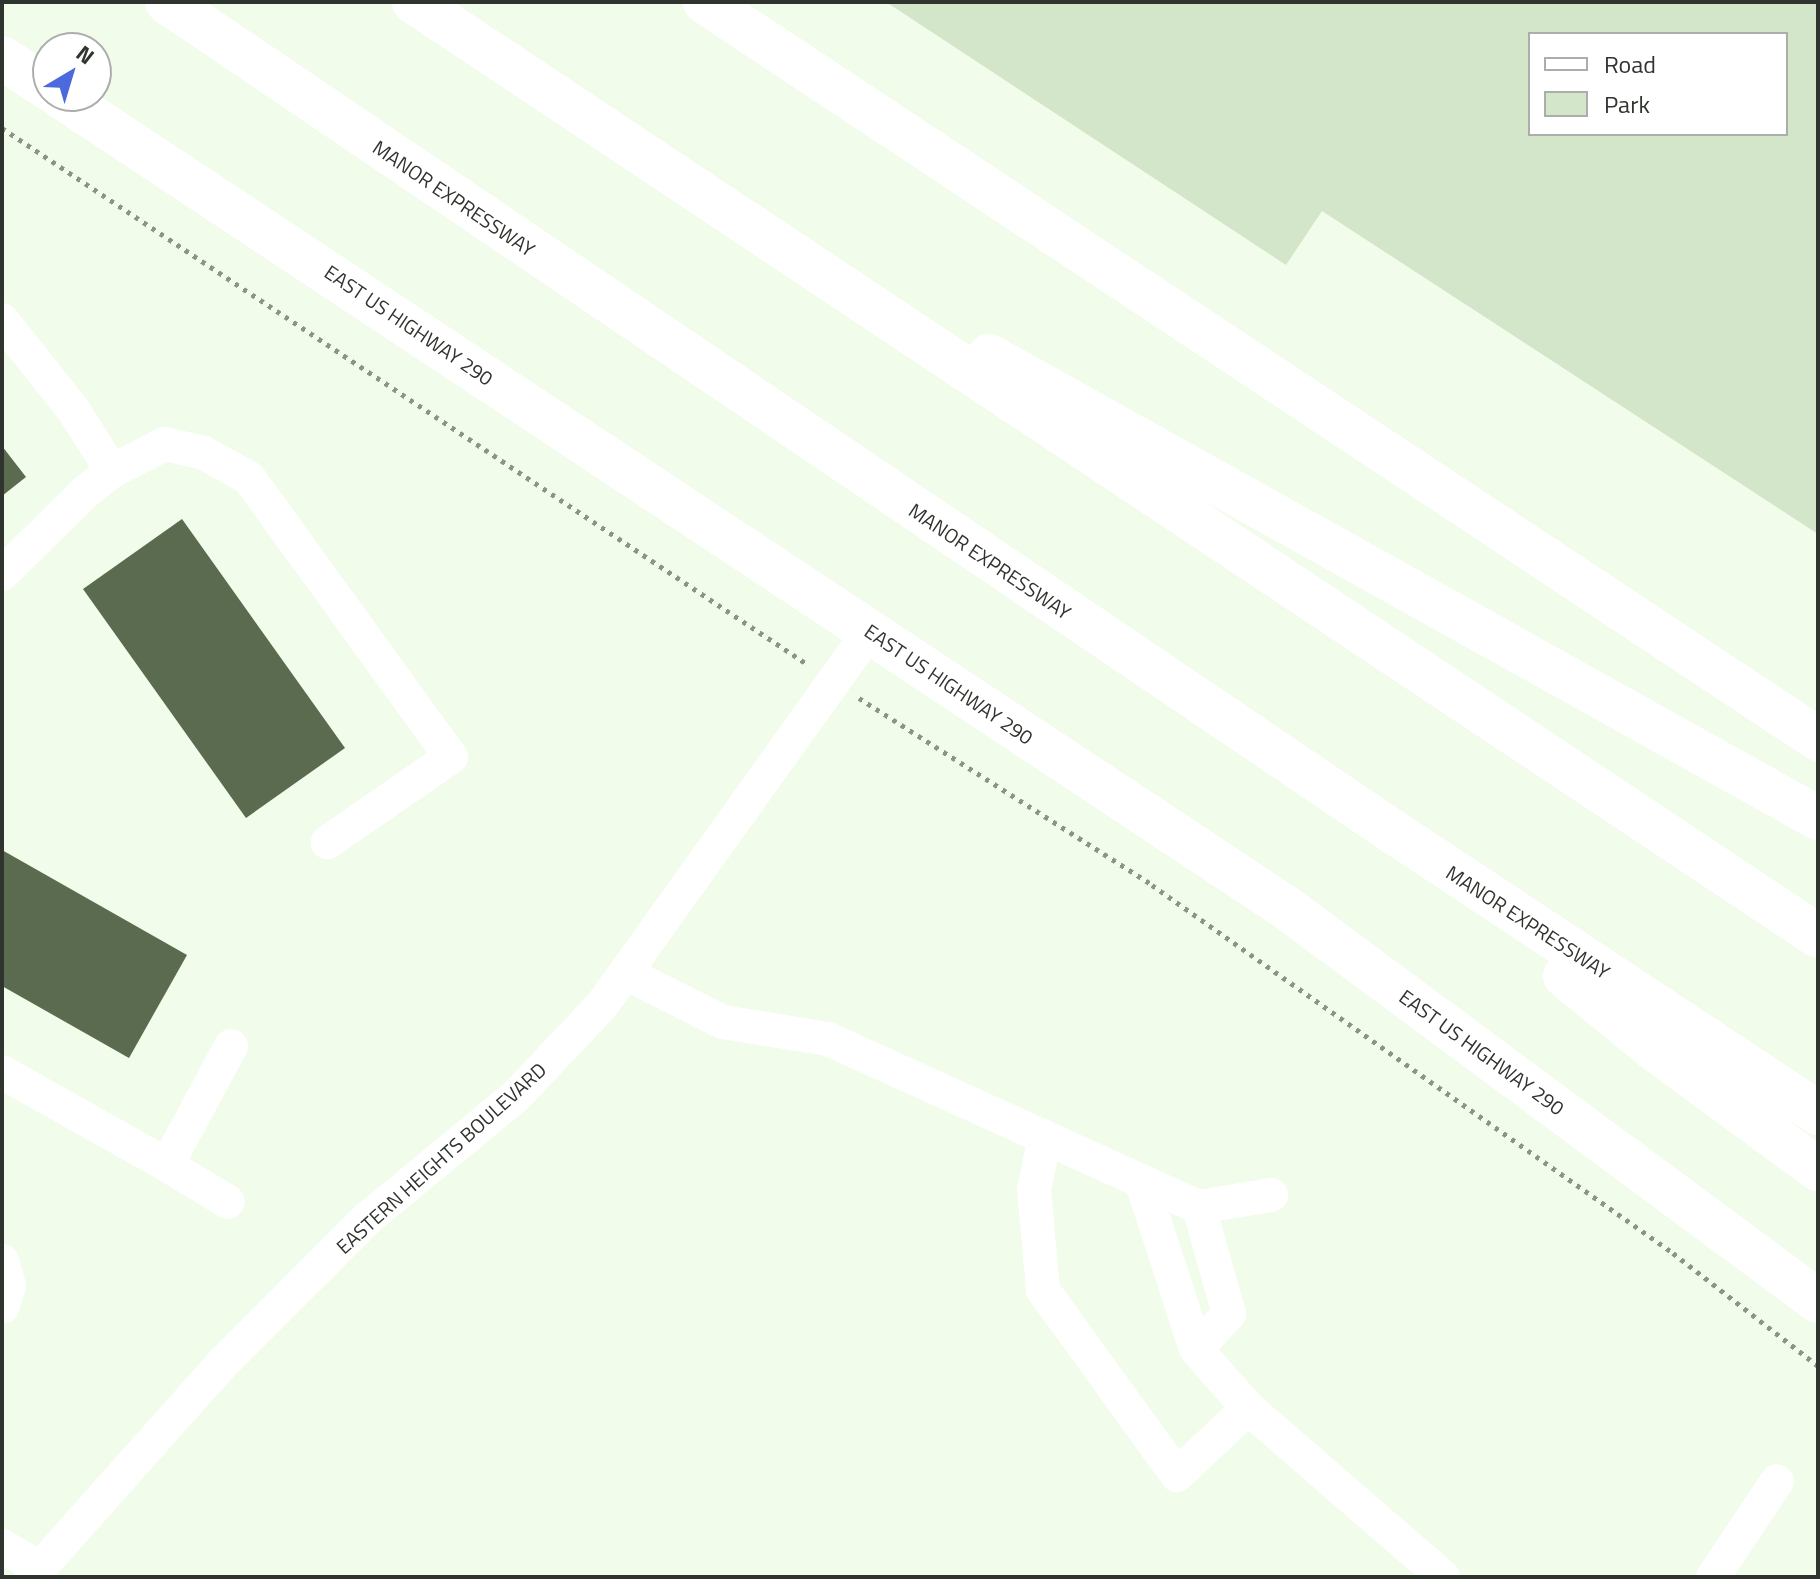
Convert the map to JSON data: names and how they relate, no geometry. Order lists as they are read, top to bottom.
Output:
{
  "streets": {
    "main road": ["MANOR EXPRESSWAY", "EAST US HIGHWAY 290"],
    "street": ["EASTERN HEIGHTS BOULEVARD"]
  },
  "crossings": [
    ["EAST US HIGHWAY 290", "EASTERN HEIGHTS BOULEVARD"]
  ],
  "legend": ["Road", "Park"],
  "north": "top right"
}
